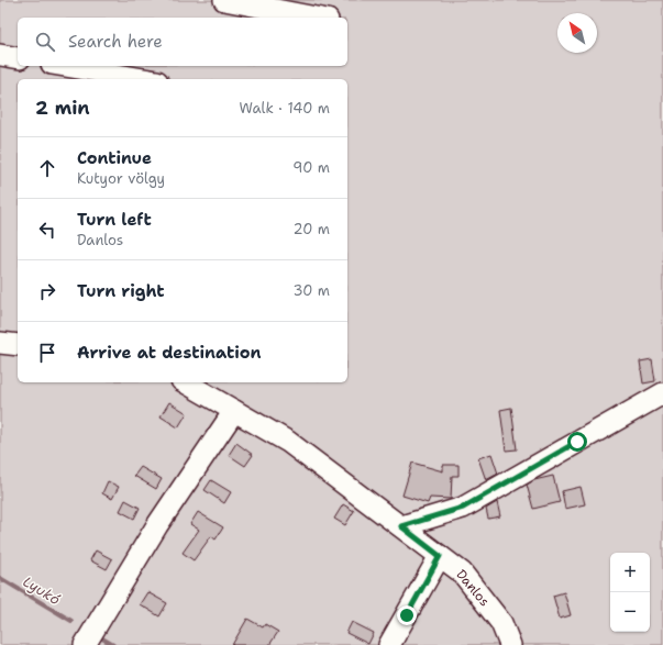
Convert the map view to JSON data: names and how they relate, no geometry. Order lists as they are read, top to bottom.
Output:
{
  "streets": {
    "street": ["Danlos"]
  },
  "water": ["Lyukó"],
  "north": "top left",
  "page": {
    "search": "Search here",
    "heading": ["2 min", "Walk · 140 m"],
    "list": [
      ["Continue", "Kutyor völgy", "90 m"],
      ["Turn left", "Danlos", "20 m"],
      ["Turn right", "30 m"],
      "Arrive at destination"
    ],
    "map_buttons": ["+", "−"]
  }
}
